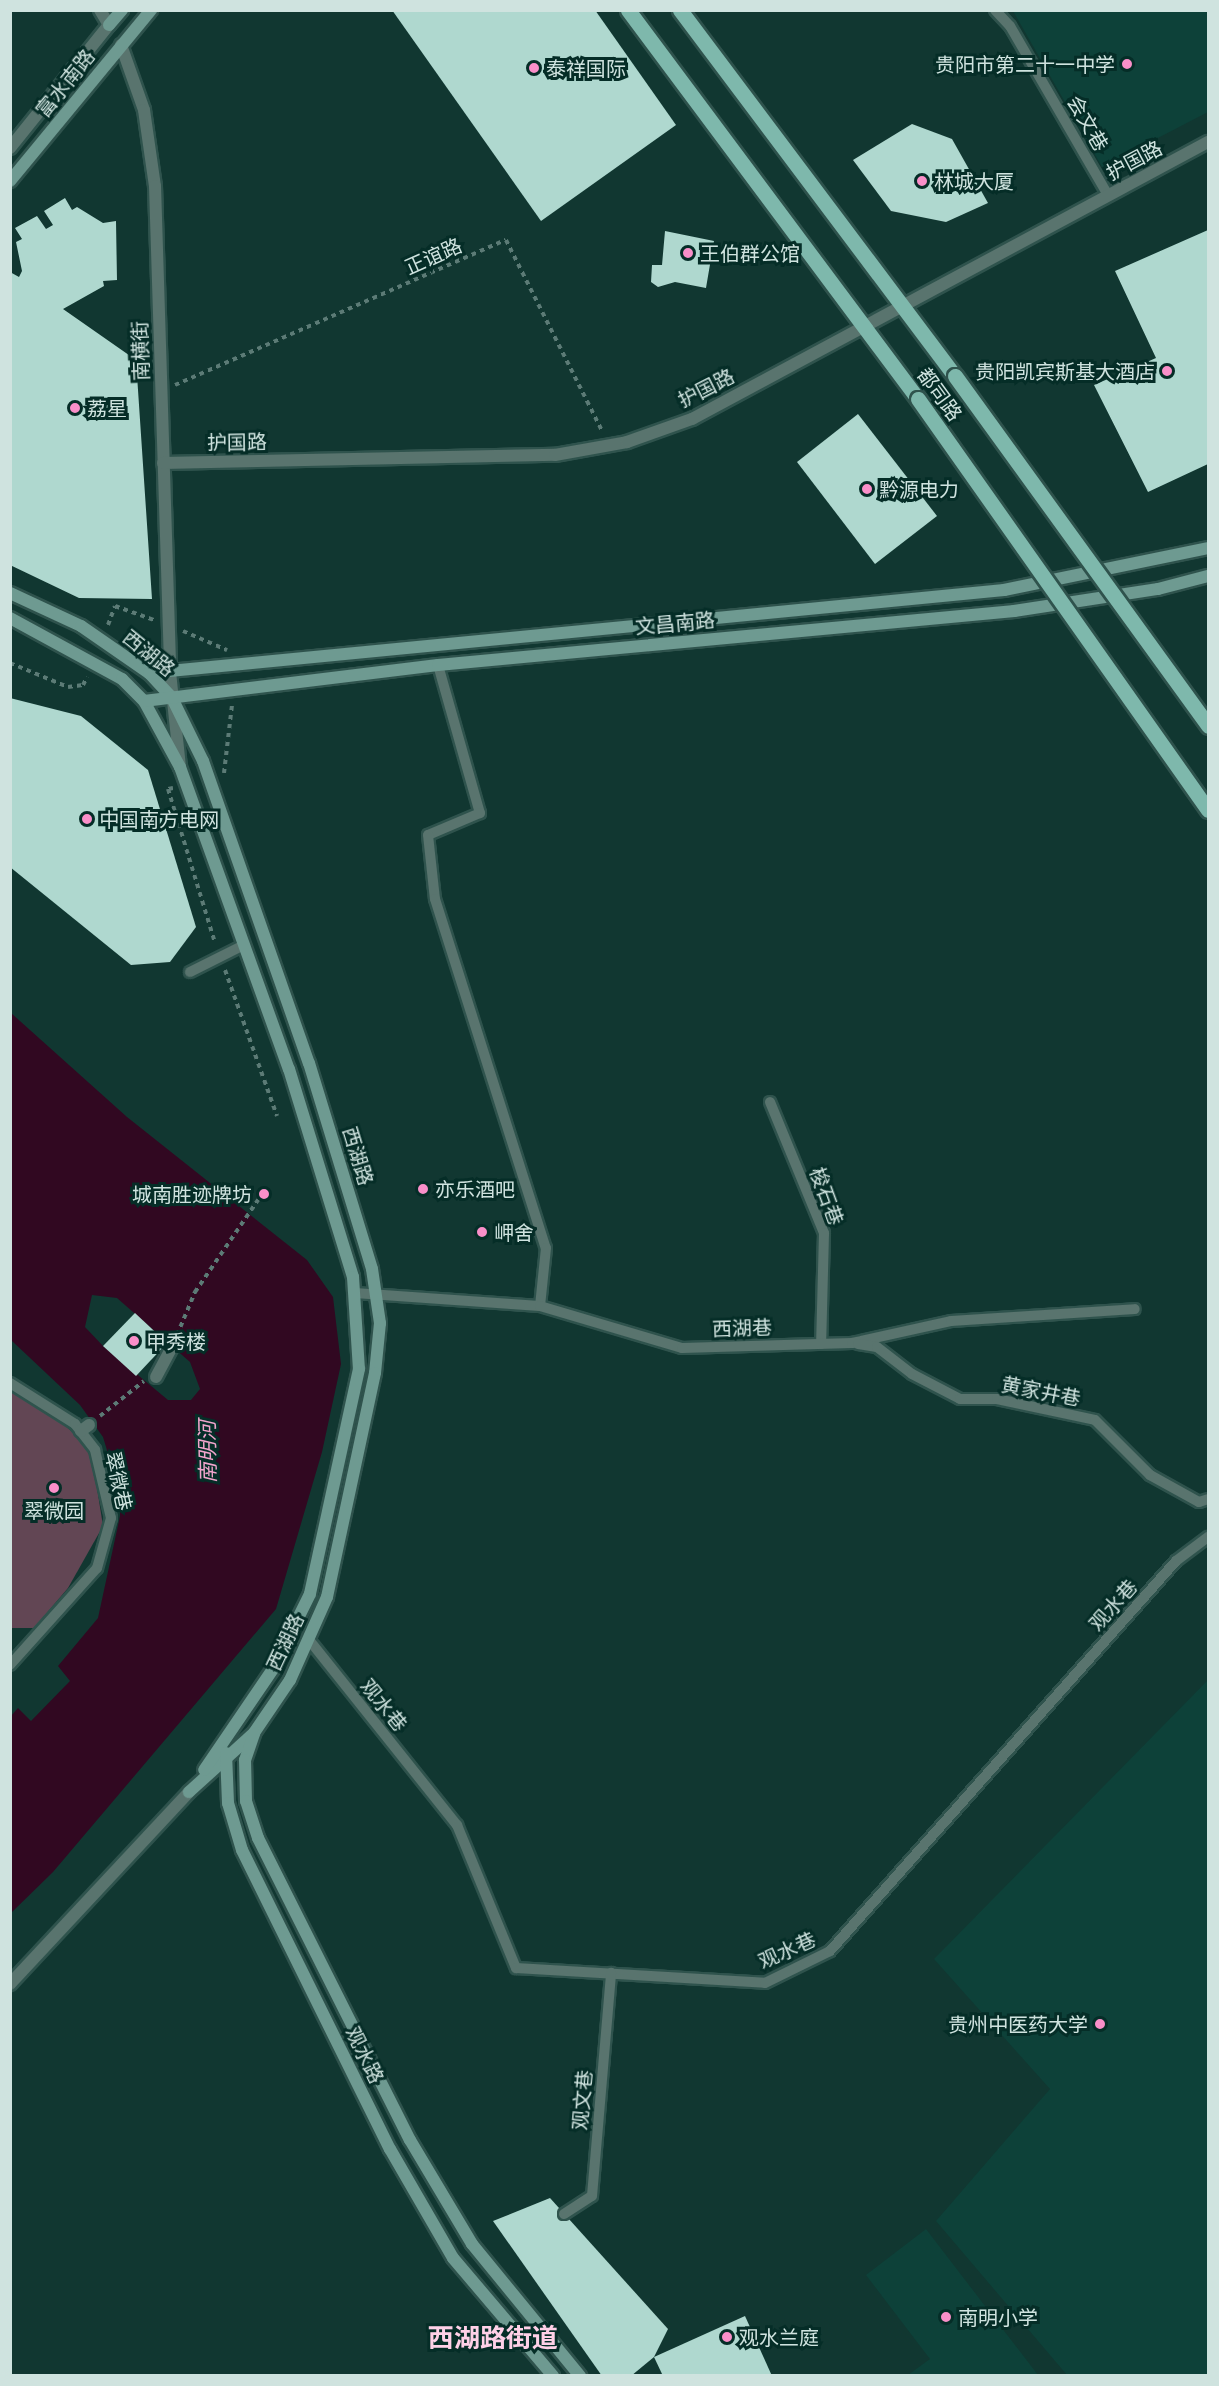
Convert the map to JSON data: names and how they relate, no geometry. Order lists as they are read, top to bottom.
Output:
{
  "streets": {
    "main road": [
      "富水南路",
      "都司路",
      "文昌南路",
      "西湖路",
      "观水路"
    ],
    "street": ["护国路", "南横街"],
    "lane": [
      "会文巷",
      "梭石巷",
      "西湖巷",
      "黄家井巷",
      "翠微巷",
      "观水巷",
      "观文巷"
    ],
    "path": ["正谊路"]
  },
  "crossings": [
    ["富水南路", "南横街"],
    ["会文巷", "护国路"],
    ["护国路", "正谊路"],
    ["护国路", "南横街"],
    ["护国路", "都司路"],
    ["正谊路", "南横街"],
    ["南横街", "文昌南路"],
    ["南横街", "西湖路"],
    ["文昌南路", "西湖路"],
    ["西湖路", "西湖巷"],
    ["西湖路", "观水巷"],
    ["西湖路", "观水路"],
    ["梭石巷", "西湖巷"],
    ["西湖巷", "黄家井巷"],
    ["观水巷", "观文巷"]
  ],
  "districts": ["西湖路街道"],
  "water": ["南明河"],
  "places": [
    "贵阳市第二十一中学",
    "泰祥国际",
    "林城大厦",
    "王伯群公馆",
    "贵阳凯宾斯基大酒店",
    "荔星",
    "黔源电力",
    "中国南方电网",
    "亦乐酒吧",
    "城南胜迹牌坊",
    "岬舍",
    "甲秀楼",
    "翠微园",
    "贵州中医药大学",
    "南明小学",
    "观水兰庭"
  ]
}
